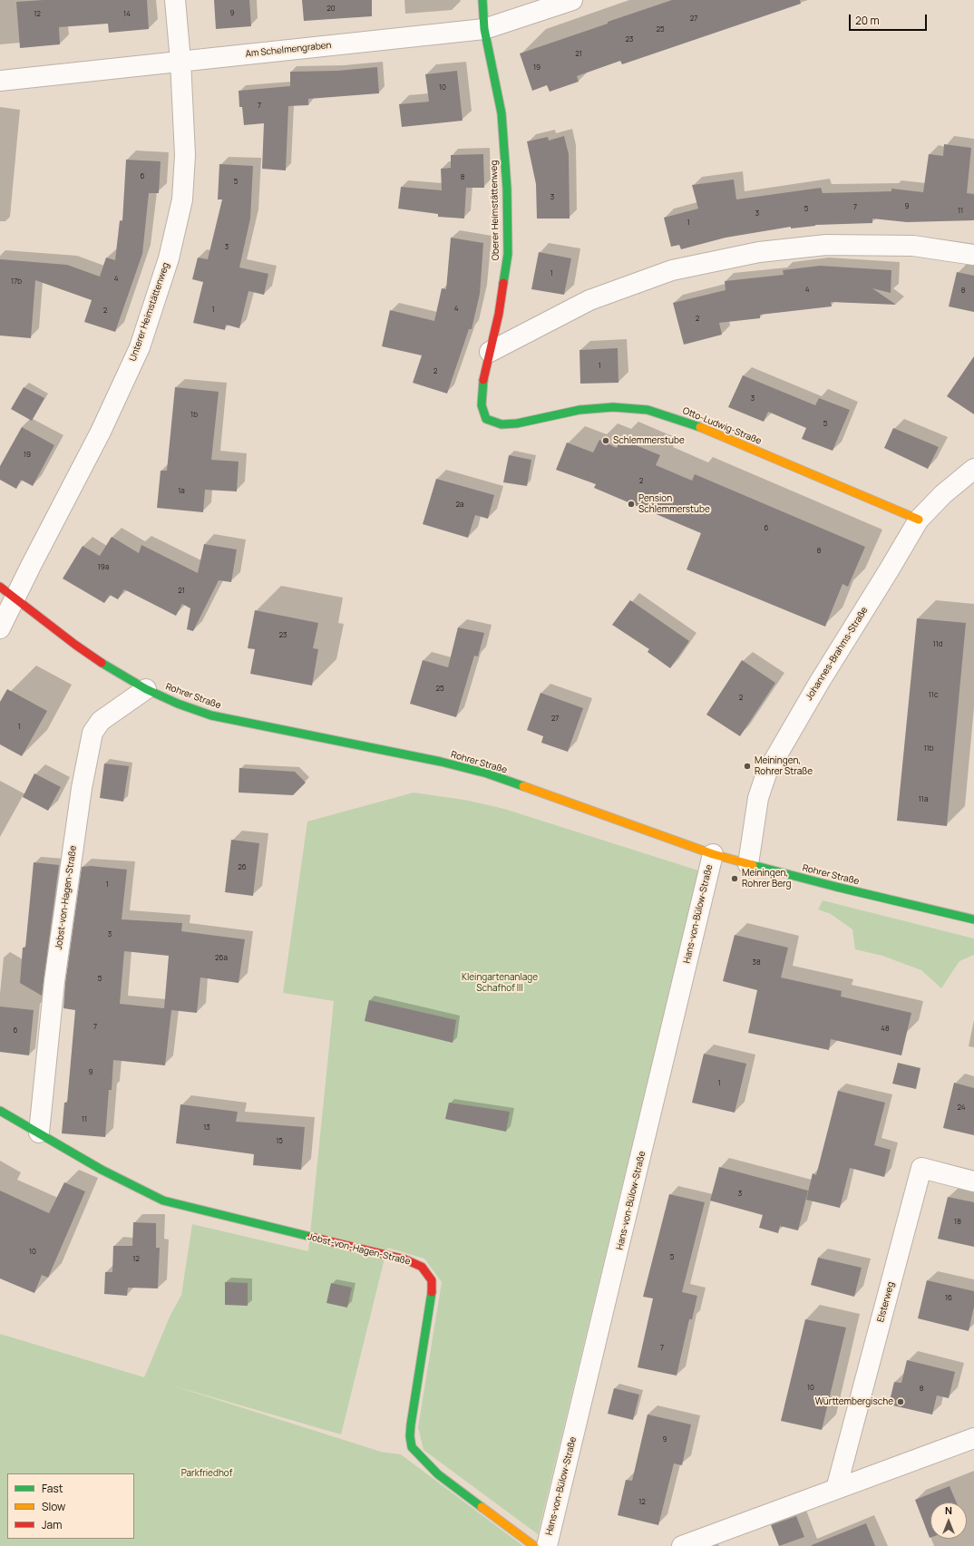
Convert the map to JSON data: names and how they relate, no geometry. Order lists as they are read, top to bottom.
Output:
{
  "streets": {
    "street": [
      "Am Schelmengraben",
      "Oberer Heimstättenweg",
      "Unterer Heimstättenweg",
      "Otto-Ludwig-Straße",
      "Johannes-Brahms-Straße",
      "Rohrer Straße",
      "Jobst-von-Hagen-Straße",
      "Hans-von-Bülow-Straße",
      "Elsterweg"
    ]
  },
  "crossings": [
    ["Am Schelmengraben", "Oberer Heimstättenweg"],
    ["Am Schelmengraben", "Unterer Heimstättenweg"],
    ["Oberer Heimstättenweg", "Otto-Ludwig-Straße"],
    ["Unterer Heimstättenweg", "Rohrer Straße"],
    ["Otto-Ludwig-Straße", "Johannes-Brahms-Straße"],
    ["Johannes-Brahms-Straße", "Rohrer Straße"],
    ["Rohrer Straße", "Jobst-von-Hagen-Straße"],
    ["Rohrer Straße", "Hans-von-Bülow-Straße"]
  ],
  "parks": ["Kleingartenanlage Schafhof III", "Parkfriedhof"],
  "places": [
    "Schlemmerstube",
    "Pension Schlemmerstube",
    "Meiningen, Rohrer Straße",
    "Meiningen, Rohrer Berg",
    "Württembergische"
  ],
  "house_numbers": [
    "20",
    "9",
    "12",
    "14",
    "27",
    "25",
    "23",
    "21",
    "19",
    "10",
    "7",
    "6",
    "8",
    "5",
    "3",
    "9",
    "7",
    "5",
    "11",
    "3",
    "1",
    "3",
    "1",
    "4",
    "17b",
    "4",
    "8",
    "4",
    "1",
    "2",
    "2",
    "1",
    "2",
    "3",
    "1b",
    "5",
    "19",
    "2",
    "1a",
    "2a",
    "6",
    "8",
    "19a",
    "21",
    "23",
    "11d",
    "25",
    "11c",
    "2",
    "27",
    "1",
    "11b",
    "11a",
    "26",
    "1",
    "3",
    "26a",
    "38",
    "5",
    "7",
    "48",
    "6",
    "9",
    "1",
    "24",
    "11",
    "13",
    "15",
    "3",
    "18",
    "10",
    "5",
    "12",
    "16",
    "7",
    "10",
    "8",
    "9",
    "12"
  ],
  "legend": ["Fast", "Slow", "Jam"],
  "scale_bar": "20 m",
  "north": "top"
}
